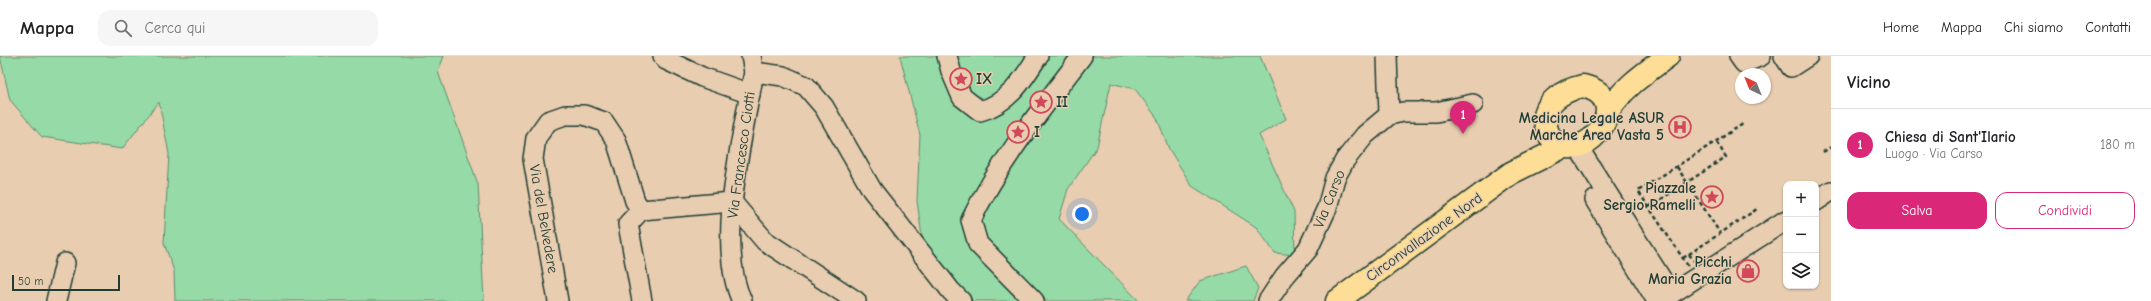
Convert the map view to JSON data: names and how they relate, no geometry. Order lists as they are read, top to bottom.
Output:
{
  "streets": {
    "main road": ["Circonvallazione Nord"],
    "street": ["Via Francesco Ciotti", "Via Carso", "Via del Belvedere"]
  },
  "places": {
    "place": [
      "IX",
      "II",
      "I",
      "Piazzale Sergio Ramelli"
    ],
    "hospital": ["Medicina Legale ASUR Marche Area Vasta 5"],
    "shop": ["Picchi Maria Grazia"]
  },
  "scale_bar": "50 m",
  "north": "top left",
  "page": {
    "header": "Mappa",
    "search": "Cerca qui",
    "nav": [
      "Home",
      "Mappa",
      "Chi siamo",
      "Contatti"
    ],
    "heading": "Vicino",
    "pins": "1",
    "list": [
      {
        "mark": "1",
        "name": "Chiesa di Sant'Ilario",
        "note": "Luogo · Via Carso",
        "value": "180 m"
      }
    ],
    "buttons": ["Salva", "Condividi"],
    "map_buttons": ["+", "−"],
    "scale": "50 m"
  }
}
